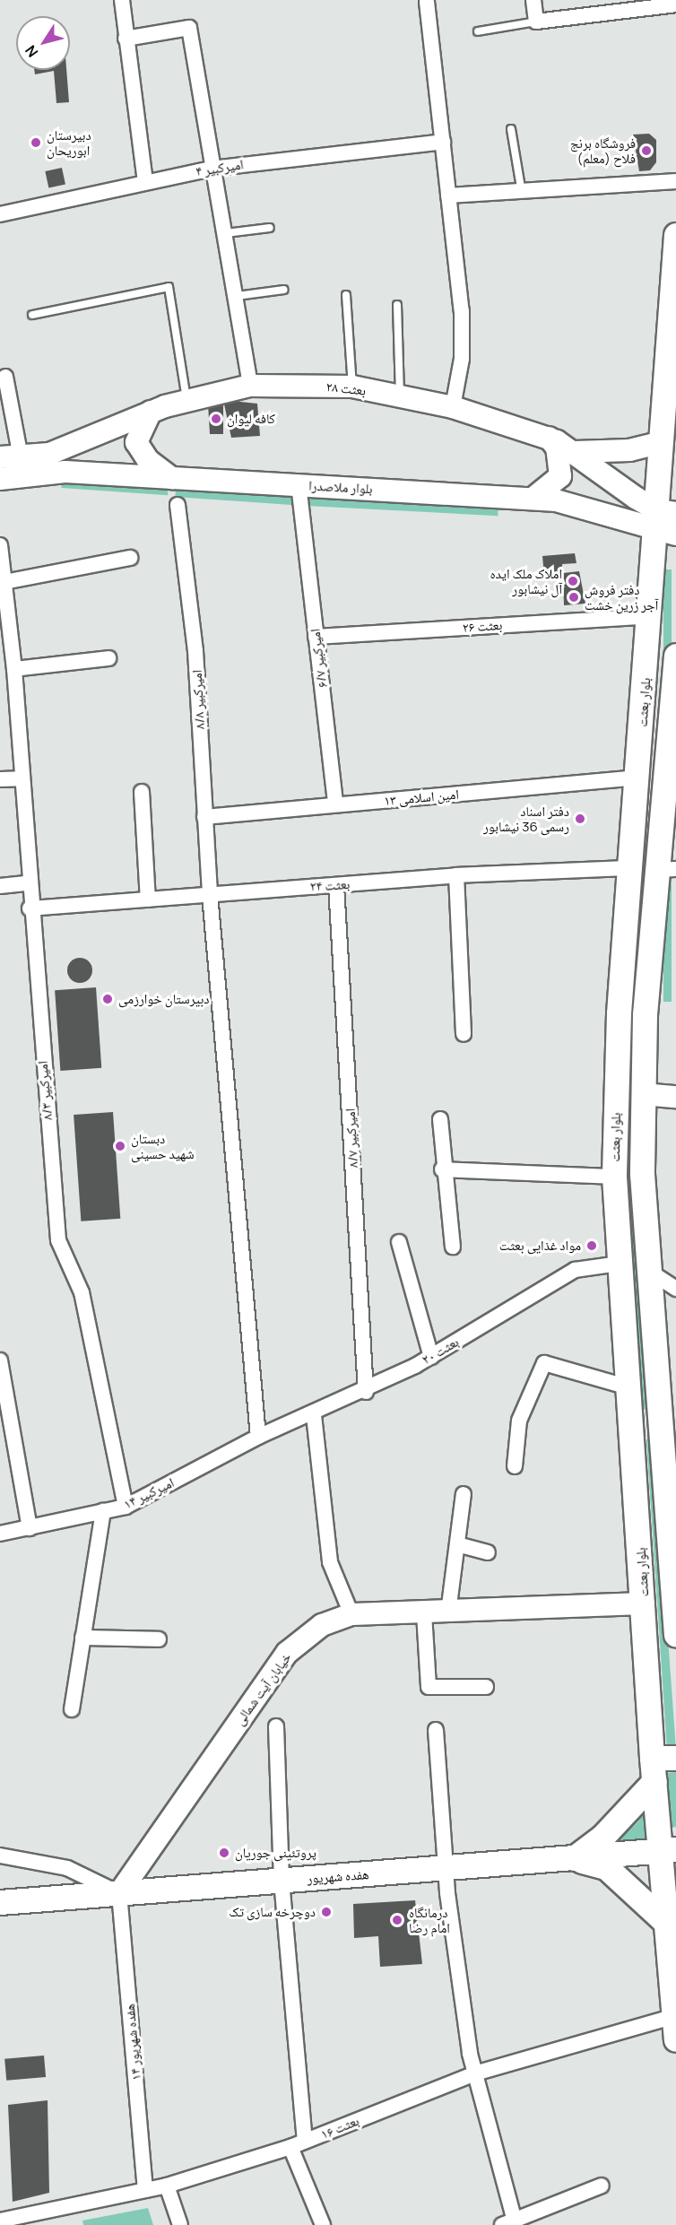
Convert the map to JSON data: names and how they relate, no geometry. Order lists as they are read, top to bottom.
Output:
{
  "streets": {
    "main road": [
      "بعثت ۲۸",
      "بلوار ملاصدرا",
      "بلوار بعثت",
      "خیابان آیت شمالی",
      "هفده شهریور"
    ],
    "street": [
      "امیرکبیر ۴",
      "بعثت ۲۶",
      "امیرکبیر ۶/۷",
      "امیرکبیر ۸/۸",
      "امین اسلامی ۱۳",
      "بعثت ۲۴",
      "امیرکبیر ۸/۳",
      "امیرکبیر ۸/۷",
      "بعثت ۲۰",
      "امیرکبیر ۱۴",
      "هفده شهریور ۱۴",
      "بعثت ۱۶"
    ]
  },
  "crossings": [
    ["بعثت ۲۸", "بلوار ملاصدرا"],
    ["بعثت ۲۸", "بلوار بعثت"],
    ["بلوار ملاصدرا", "امیرکبیر ۶/۷"],
    ["بلوار ملاصدرا", "بلوار بعثت"],
    ["بعثت ۲۶", "امیرکبیر ۶/۷"],
    ["بعثت ۲۶", "بلوار بعثت"],
    ["امیرکبیر ۶/۷", "امین اسلامی ۱۳"],
    ["امیرکبیر ۸/۸", "امین اسلامی ۱۳"],
    ["امیرکبیر ۸/۸", "بعثت ۲۴"],
    ["امیرکبیر ۸/۸", "بعثت ۲۰"],
    ["امیرکبیر ۸/۸", "امیرکبیر ۱۴"],
    ["بلوار بعثت", "امین اسلامی ۱۳"],
    ["بلوار بعثت", "بعثت ۲۴"],
    ["بلوار بعثت", "بعثت ۲۰"],
    ["بلوار بعثت", "خیابان آیت شمالی"],
    ["بلوار بعثت", "هفده شهریور"],
    ["بلوار بعثت", "بعثت ۱۶"],
    ["بعثت ۲۴", "امیرکبیر ۸/۳"],
    ["بعثت ۲۴", "امیرکبیر ۸/۷"],
    ["امیرکبیر ۸/۳", "امیرکبیر ۱۴"],
    ["امیرکبیر ۸/۷", "بعثت ۲۰"],
    ["بعثت ۲۰", "امیرکبیر ۱۴"],
    ["خیابان آیت شمالی", "هفده شهریور"],
    ["خیابان آیت شمالی", "هفده شهریور ۱۴"],
    ["هفده شهریور", "هفده شهریور ۱۴"],
    ["هفده شهریور ۱۴", "بعثت ۱۶"]
  ],
  "places": [
    "دبیرستان ابوریحان",
    "فروشگاه برنج فلاح (معلم)",
    "کافه لیوان",
    "املاک ملک ایده آل نیشابور",
    "دفتر فروش آجر زرین خشت",
    "دفتر اسناد رسمی 36 نیشابور",
    "دبیرستان خوارزمی",
    "دبستان شهید حسینی",
    "مواد غذایی بعثت",
    "پروتئینی جوریان",
    "دوچرخه سازی تک",
    "درمانگاه امام رضا"
  ],
  "north": "bottom left"
}
